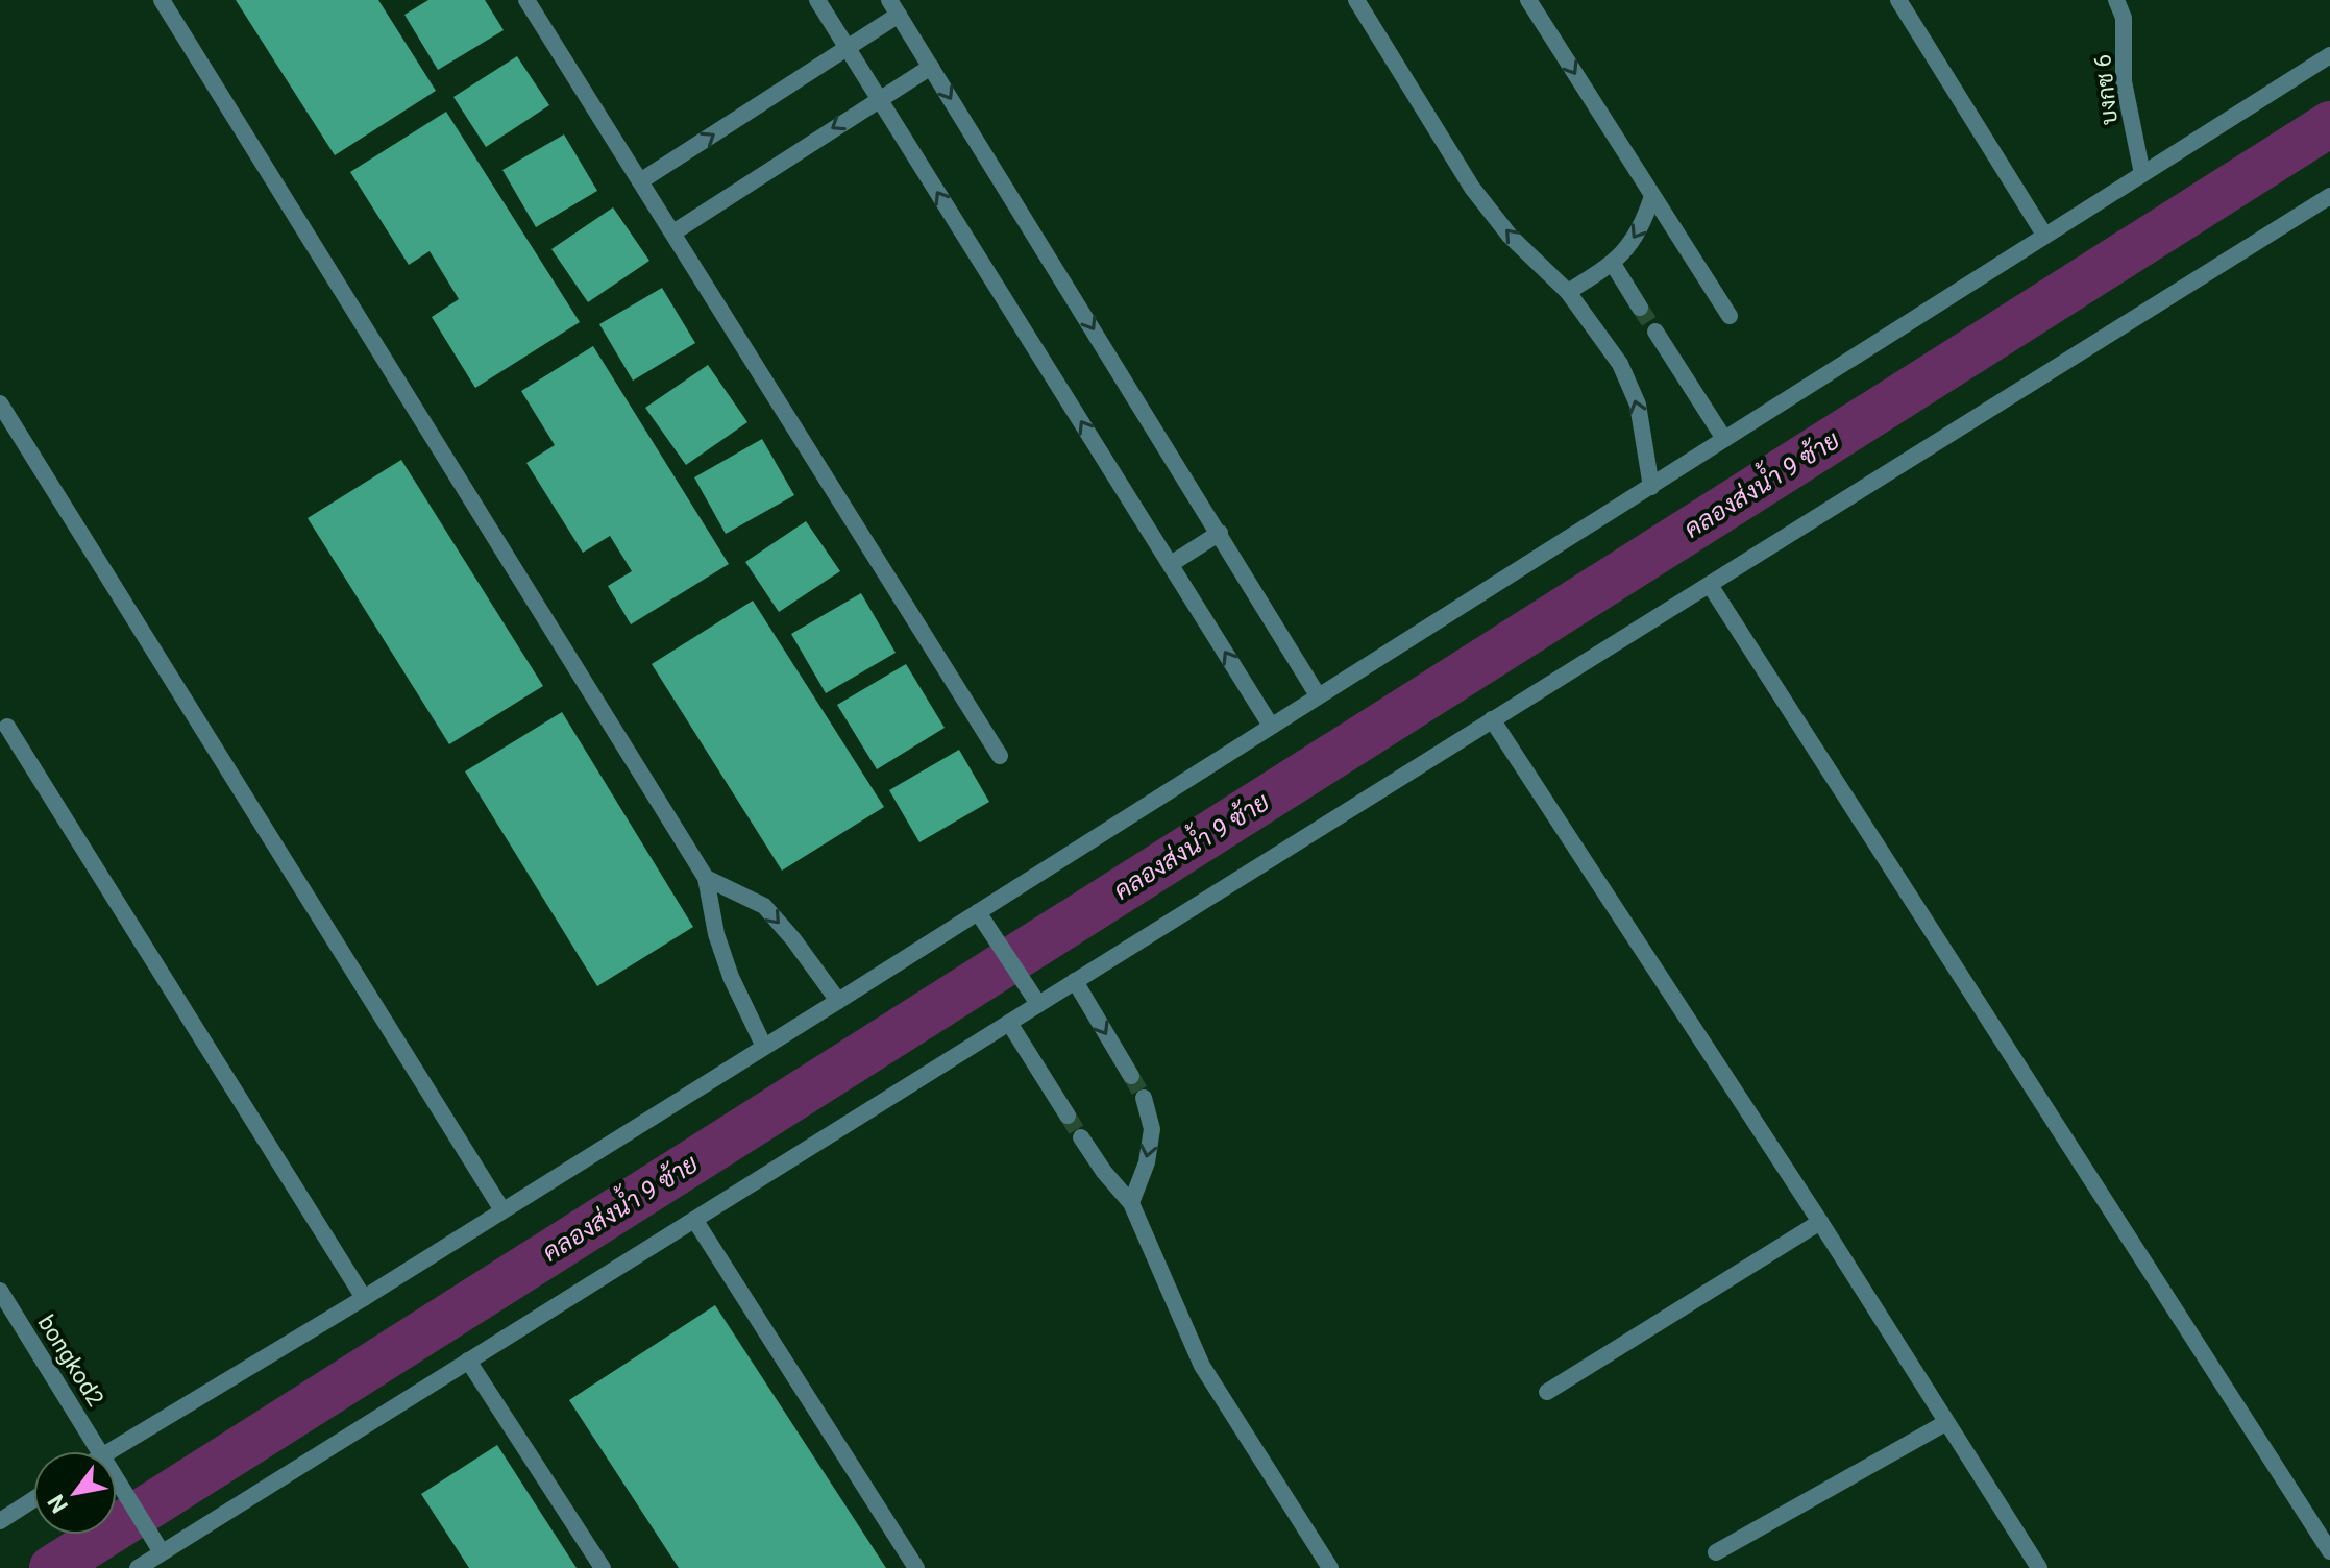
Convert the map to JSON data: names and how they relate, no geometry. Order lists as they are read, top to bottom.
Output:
{
  "streets": {
    "street": ["บงกช 6", "bongkod2"]
  },
  "water": ["คลองส่งน้ำ 9 ซ้าย"],
  "north": "bottom left"
}
